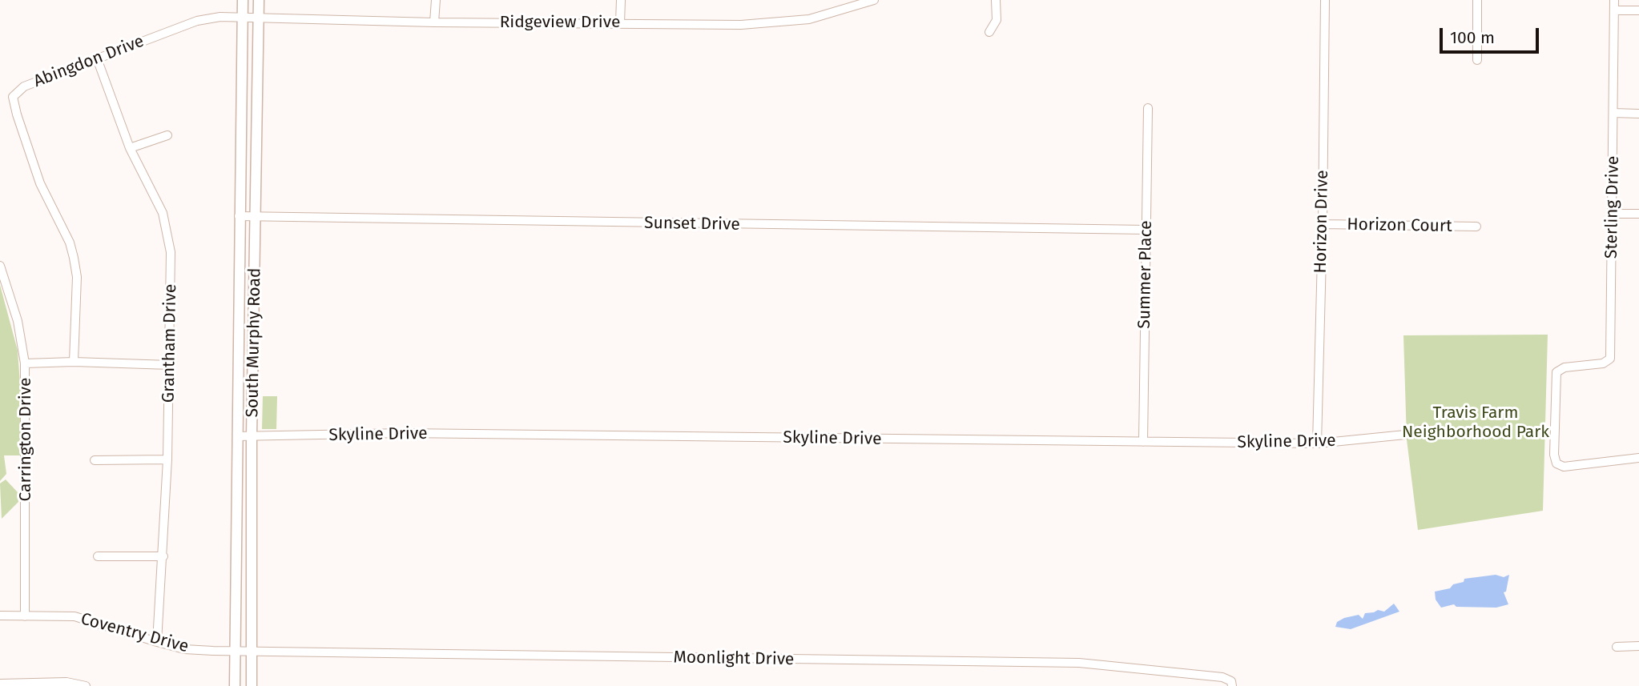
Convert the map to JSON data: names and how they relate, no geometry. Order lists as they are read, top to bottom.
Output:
{
  "streets": {
    "main road": ["South Murphy Road"],
    "street": [
      "Ridgeview Drive",
      "Abingdon Drive",
      "Sterling Drive",
      "Horizon Drive",
      "Sunset Drive",
      "Horizon Court",
      "Summer Place",
      "Grantham Drive",
      "Skyline Drive",
      "Carrington Drive",
      "Coventry Drive",
      "Moonlight Drive"
    ]
  },
  "crossings": [
    ["Ridgeview Drive", "Abingdon Drive"],
    ["Ridgeview Drive", "South Murphy Road"],
    ["Abingdon Drive", "South Murphy Road"],
    ["Abingdon Drive", "Grantham Drive"],
    ["Horizon Drive", "Horizon Court"],
    ["Horizon Drive", "Skyline Drive"],
    ["Sunset Drive", "Summer Place"],
    ["Sunset Drive", "South Murphy Road"],
    ["Summer Place", "Skyline Drive"],
    ["South Murphy Road", "Skyline Drive"],
    ["South Murphy Road", "Coventry Drive"],
    ["South Murphy Road", "Moonlight Drive"],
    ["Grantham Drive", "Coventry Drive"],
    ["Carrington Drive", "Coventry Drive"],
    ["Coventry Drive", "Moonlight Drive"]
  ],
  "parks": ["Travis Farm Neighborhood Park"],
  "scale_bar": "100 m"
}
